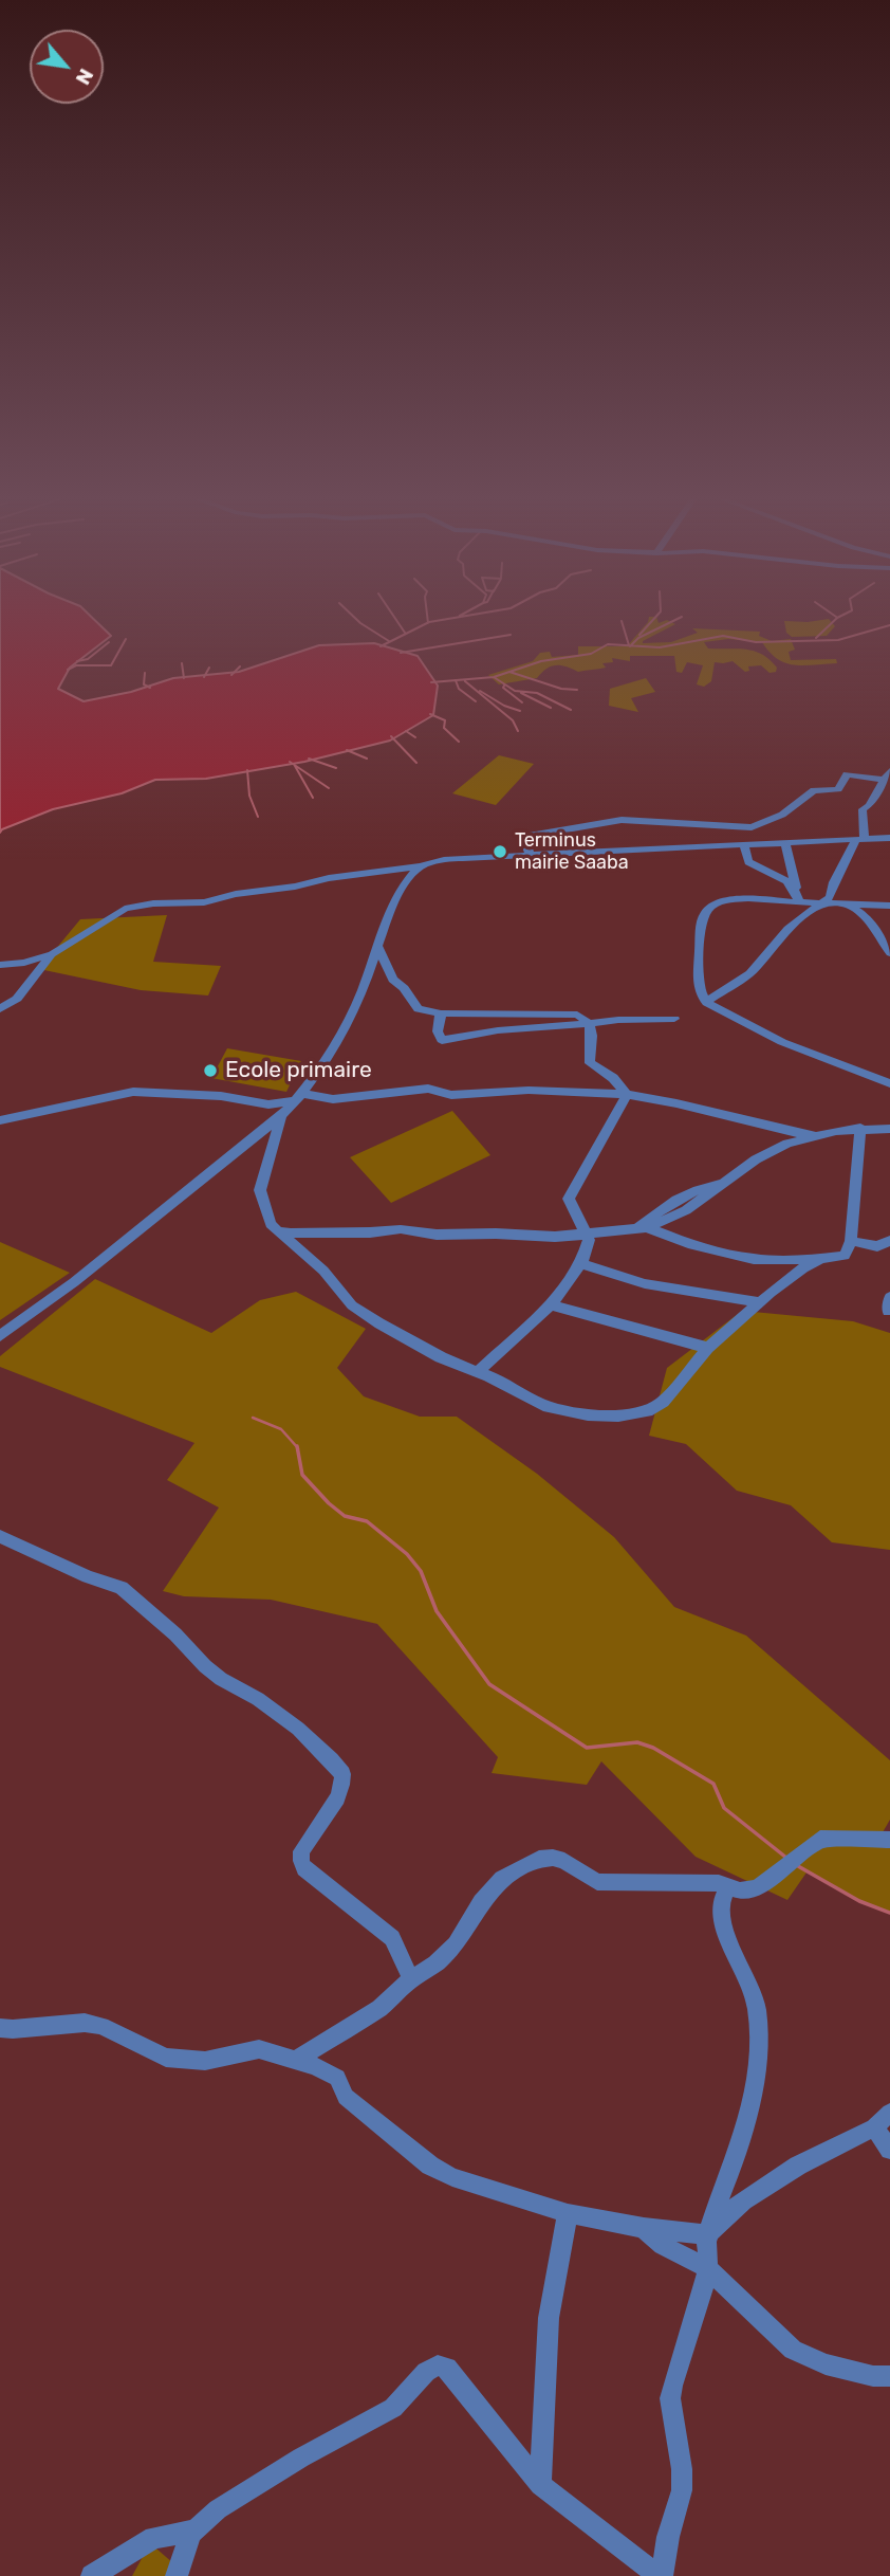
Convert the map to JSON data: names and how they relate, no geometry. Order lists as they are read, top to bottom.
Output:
{
  "places": ["Terminus mairie Saaba", "Ecole primaire"],
  "north": "bottom right"
}
